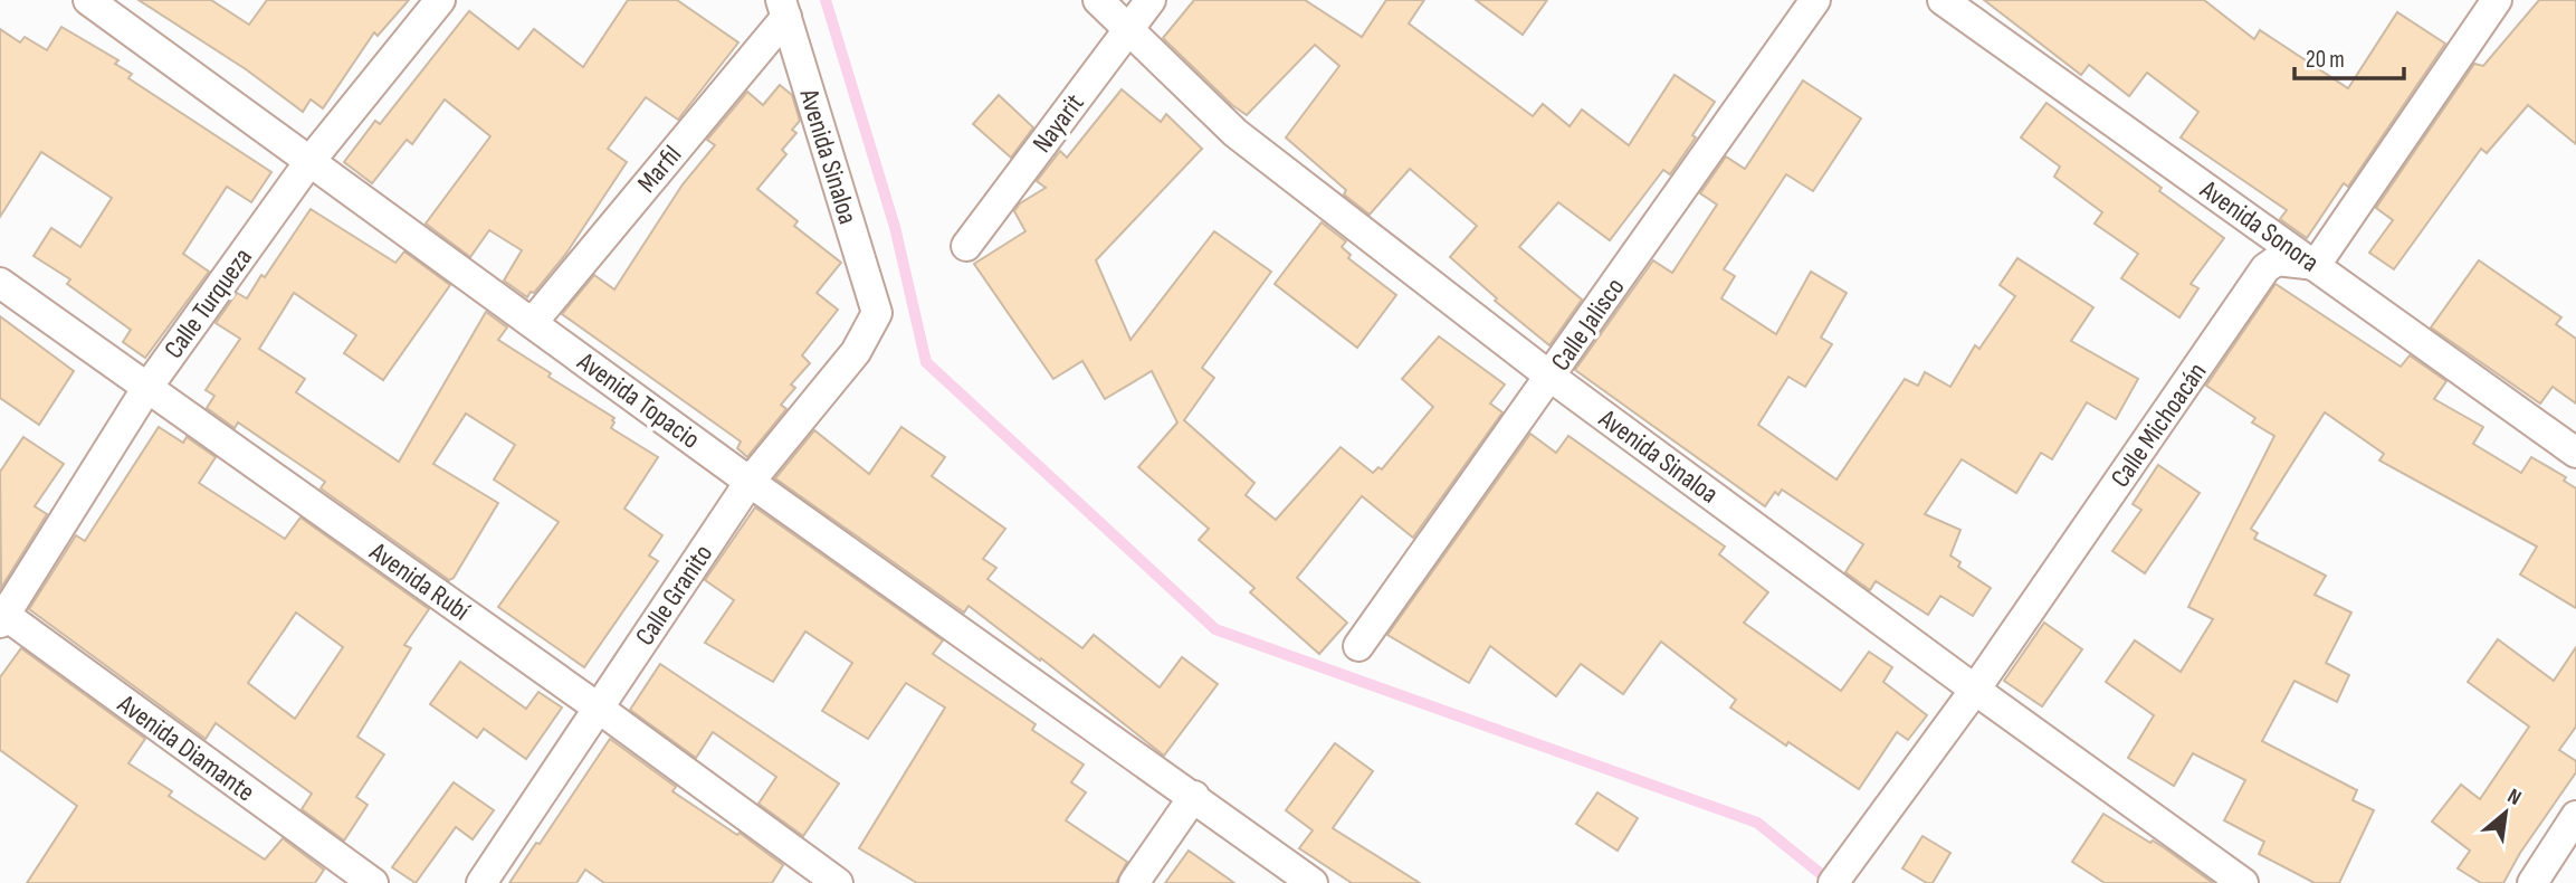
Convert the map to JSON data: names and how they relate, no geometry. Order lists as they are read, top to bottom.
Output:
{
  "streets": {
    "street": [
      "Nayarit",
      "Avenida Sinaloa",
      "Marfil",
      "Avenida Sonora",
      "Calle Turqueza",
      "Calle Jalisco",
      "Avenida Topacio",
      "Calle Michoacán",
      "Avenida Rubí",
      "Calle Granito",
      "Avenida Diamante"
    ]
  },
  "crossings": [
    ["Nayarit", "Avenida Sinaloa"],
    ["Avenida Sinaloa", "Marfil"],
    ["Avenida Sinaloa", "Calle Jalisco"],
    ["Avenida Sinaloa", "Calle Michoacán"],
    ["Avenida Sinaloa", "Calle Granito"],
    ["Marfil", "Avenida Topacio"],
    ["Avenida Sonora", "Calle Michoacán"],
    ["Calle Turqueza", "Avenida Topacio"],
    ["Calle Turqueza", "Avenida Rubí"],
    ["Calle Turqueza", "Avenida Diamante"],
    ["Avenida Topacio", "Calle Granito"],
    ["Avenida Rubí", "Calle Granito"]
  ],
  "scale_bar": "20 m",
  "north": "top right"
}
